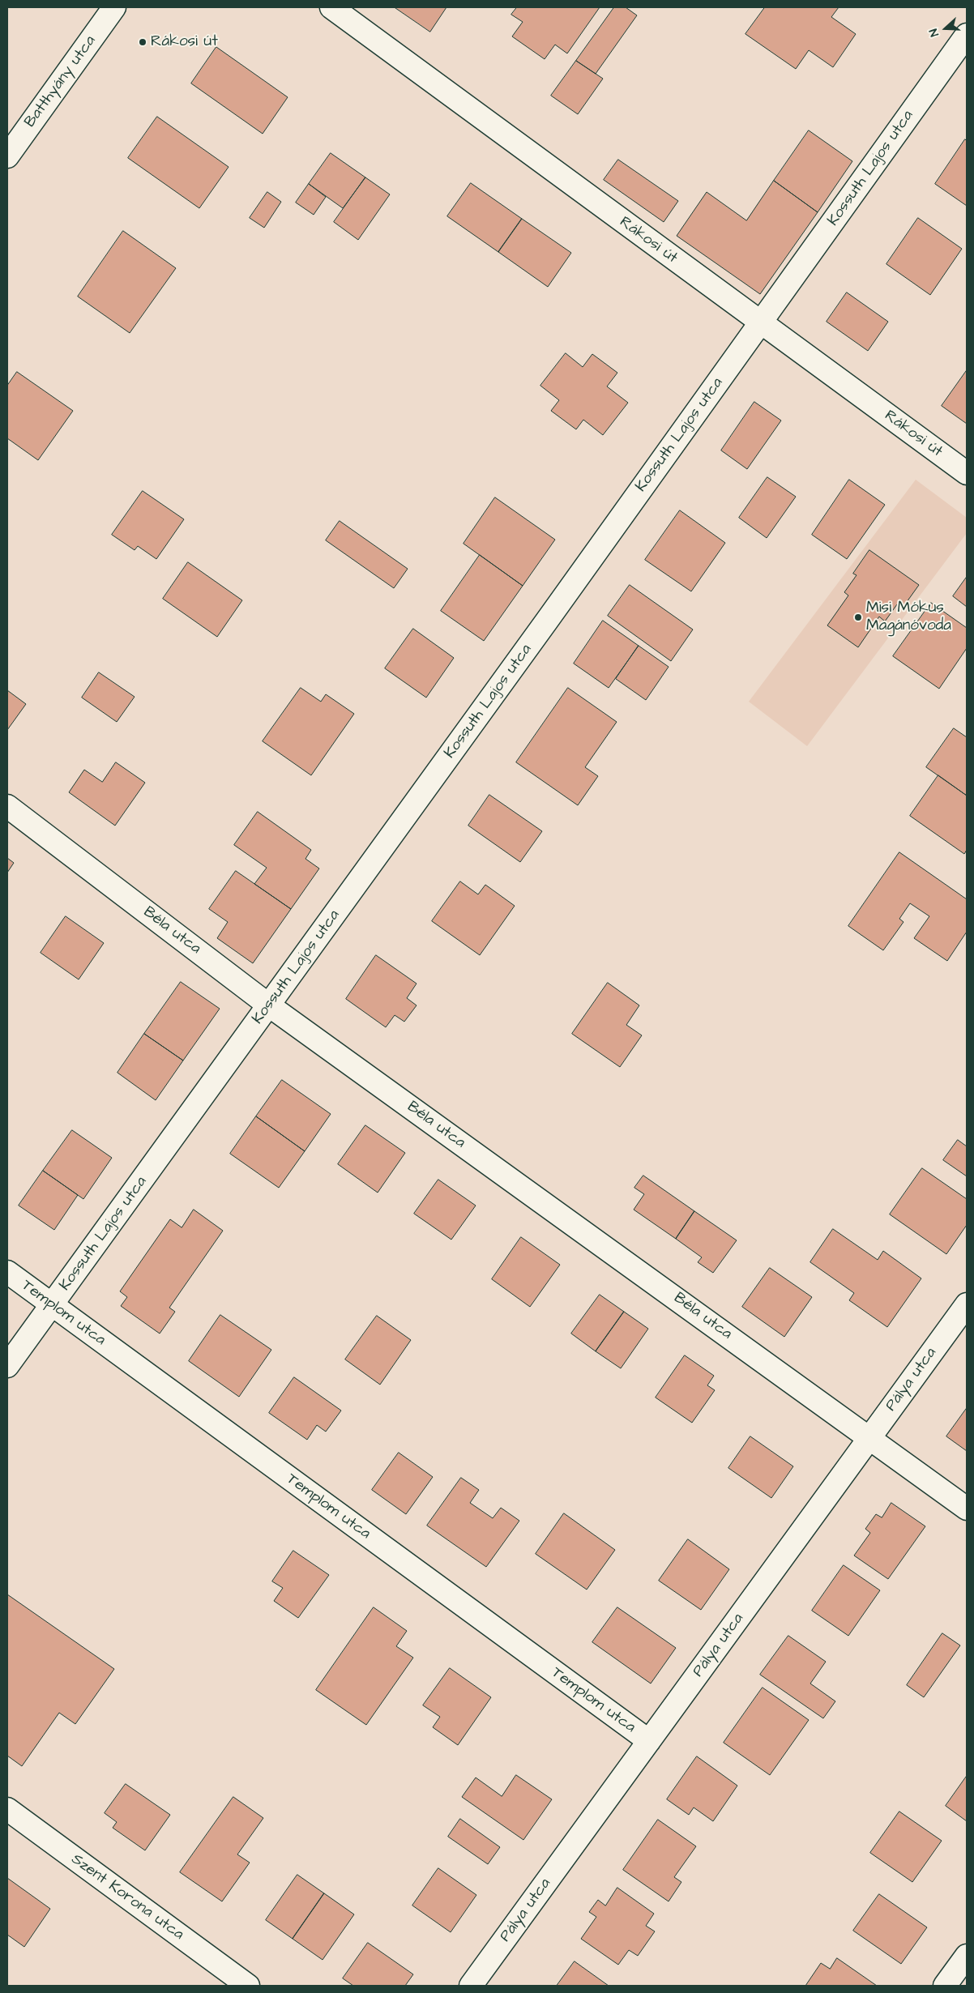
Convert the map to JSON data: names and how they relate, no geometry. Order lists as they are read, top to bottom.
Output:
{
  "streets": {
    "street": [
      "Batthyány utca",
      "Kossuth Lajos utca",
      "Rákosi út",
      "Béla utca",
      "Templom utca",
      "Pálya utca",
      "Szent Korona utca"
    ]
  },
  "crossings": [
    ["Kossuth Lajos utca", "Rákosi út"],
    ["Kossuth Lajos utca", "Béla utca"],
    ["Kossuth Lajos utca", "Templom utca"],
    ["Béla utca", "Pálya utca"],
    ["Templom utca", "Pálya utca"]
  ],
  "places": ["Rákosi út", "Misi Mókus Magánóvoda"],
  "north": "left"
}
